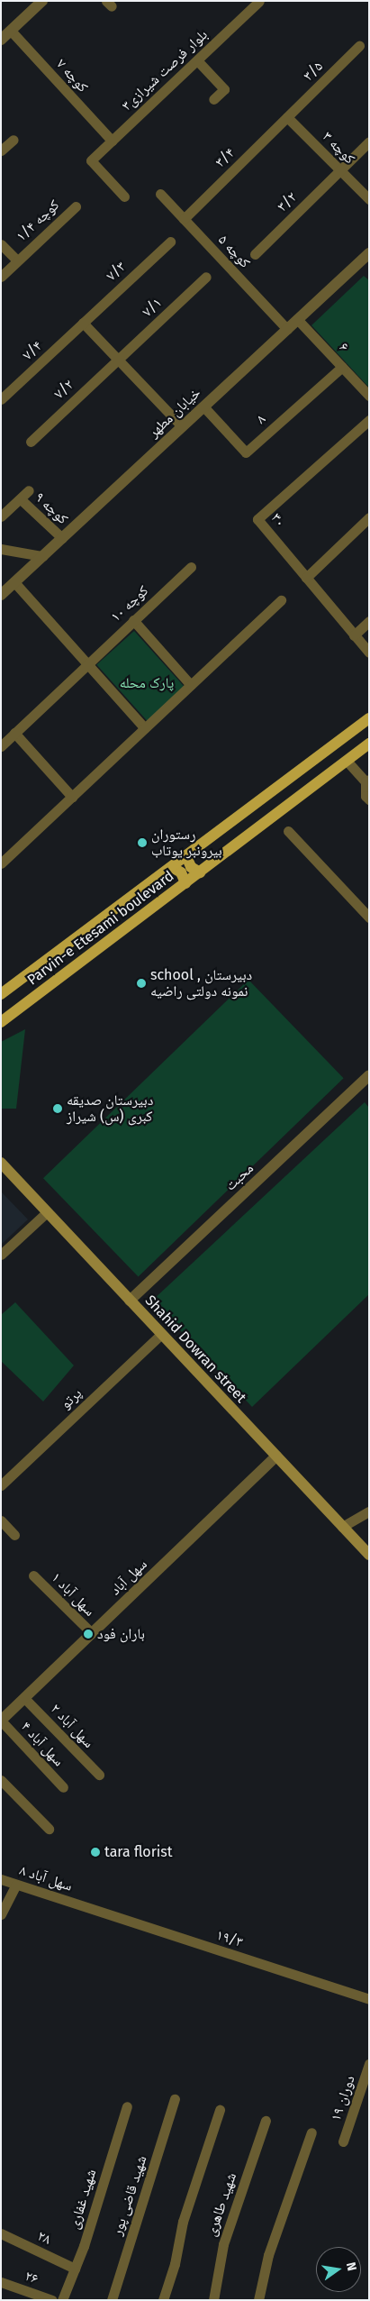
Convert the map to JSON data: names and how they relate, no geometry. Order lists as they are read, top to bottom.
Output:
{
  "streets": {
    "main road": ["Parvin-e Etesami boulevard", "Shahid Dowran street"],
    "street": [
      "۳بلوار فرصت شیرازی",
      "۳/۵",
      "کوچه ۷",
      "کوچه ۳",
      "۳/۴",
      "۳/۲",
      "کوچه ۱/۴",
      "کوچه ۵",
      "۷/۳",
      "۷/۱",
      "۶",
      "۷/۴",
      "۷/۲",
      "خیابان مطهر",
      "۸",
      "کوچه ۹",
      "۳۰",
      "کوچه ۱۰",
      "محبت",
      "پرتو",
      "سهل آباد",
      "سهل آباد ۱",
      "سهل آباد ۲",
      "سهل آباد ۴",
      "سهل آباد ۸",
      "۱۹/۳",
      "دوران ۱۹",
      "شهید قاضی پور",
      "شهید غفاری",
      "شهید طاهری",
      "۲۸",
      "۲۶"
    ]
  },
  "crossings": [
    ["۳بلوار فرصت شیرازی", "کوچه ۷"],
    ["۳/۵", "کوچه ۳"],
    ["۳/۵", "۳/۴"],
    ["کوچه ۳", "۳/۴"],
    ["کوچه ۳", "۳/۲"],
    ["۳/۴", "کوچه ۵"],
    ["کوچه ۵", "خیابان مطهر"],
    ["۷/۳", "۷/۴"],
    ["۷/۱", "۷/۲"],
    ["۶", "خیابان مطهر"],
    ["۶", "۸"],
    ["خیابان مطهر", "۸"],
    ["خیابان مطهر", "کوچه ۹"],
    ["محبت", "Shahid Dowran street"],
    ["Shahid Dowran street", "پرتو"],
    ["Shahid Dowran street", "سهل آباد"],
    ["سهل آباد", "سهل آباد ۱"],
    ["سهل آباد", "سهل آباد ۲"],
    ["سهل آباد", "سهل آباد ۴"],
    ["سهل آباد ۸", "۱۹/۳"],
    ["شهید غفاری", "۲۸"]
  ],
  "parks": ["پارک محله"],
  "places": [
    "رستوران بیرونبر یوتاب",
    "school , دبیرستان نمونه دولتی راضیه",
    "دبیرستان صدیقه کبری (س) شیراز",
    "باران فود",
    "tara florist"
  ],
  "north": "right"
}
